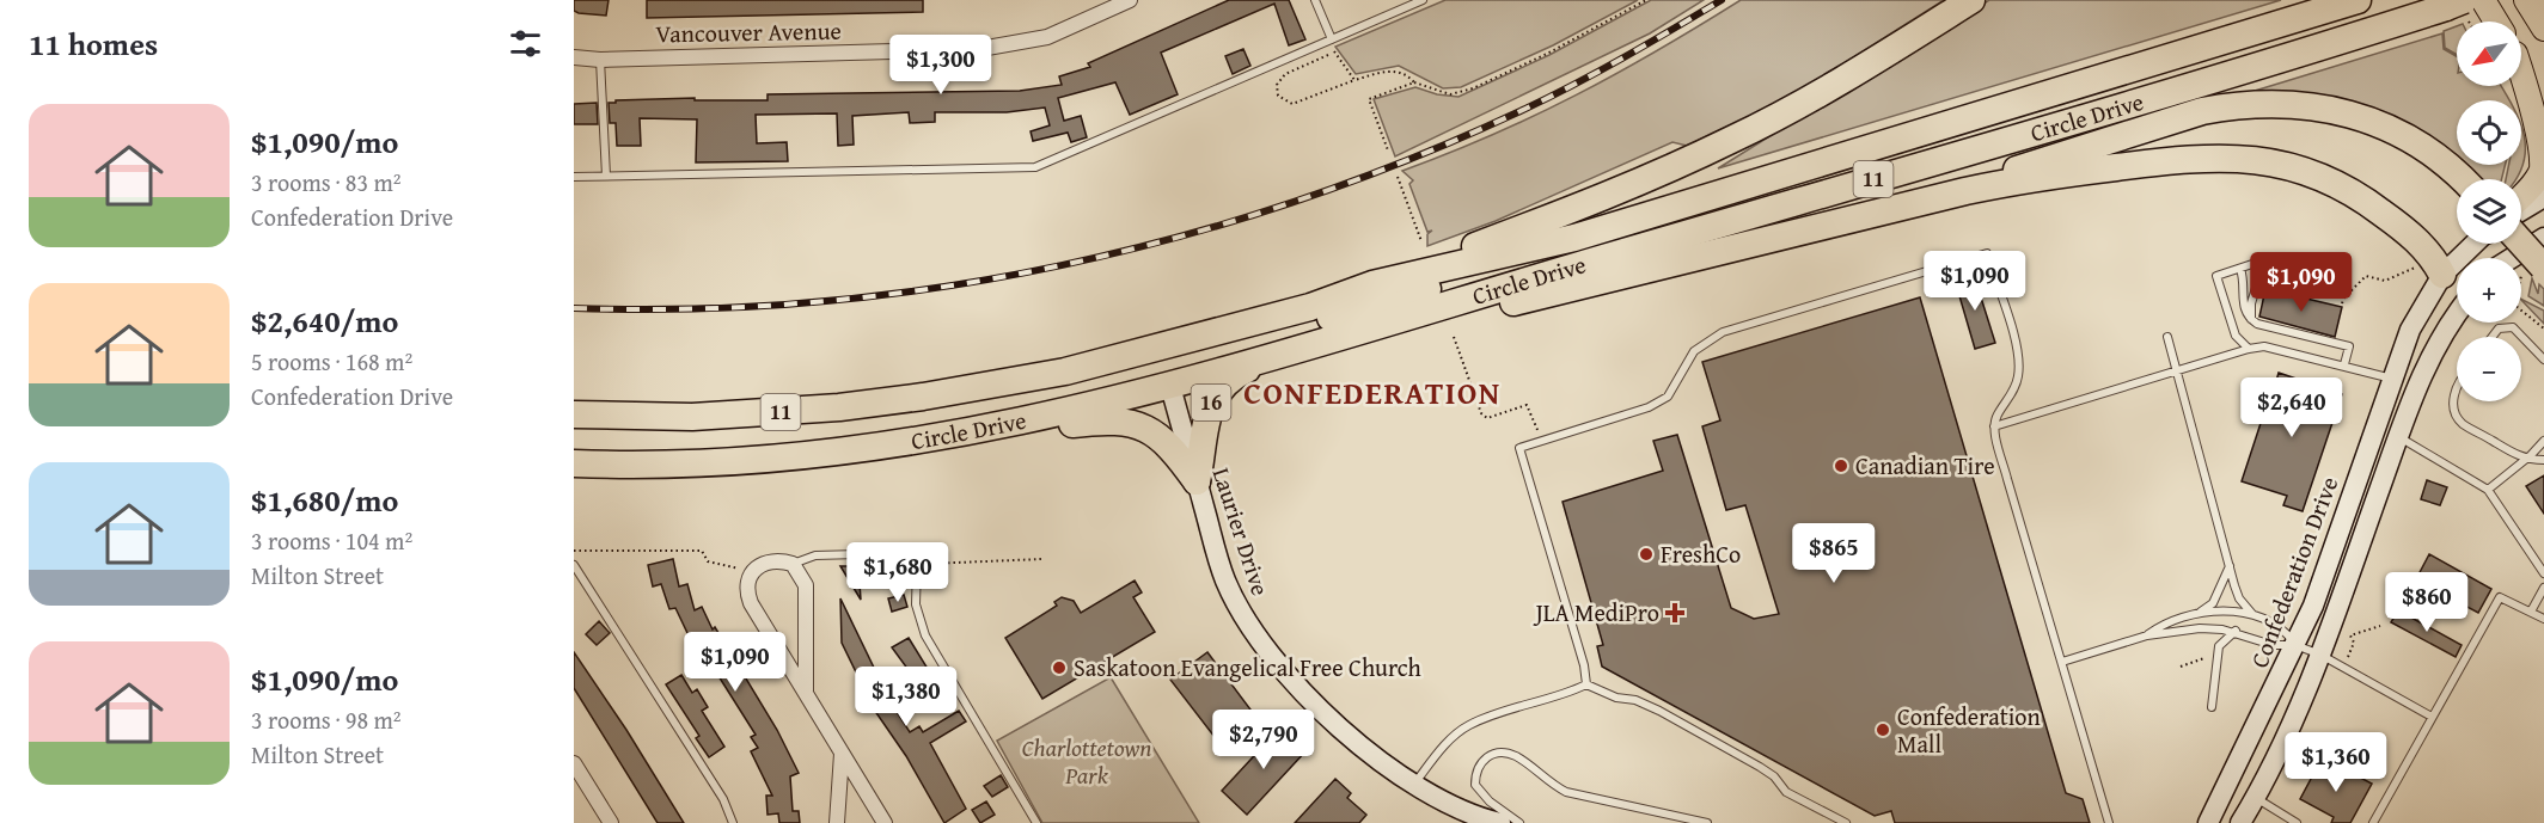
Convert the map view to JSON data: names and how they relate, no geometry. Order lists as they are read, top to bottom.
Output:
{
  "streets": {
    "highway": ["Circle Drive", "11", "16"],
    "main road": ["Laurier Drive", "Confederation Drive"],
    "street": ["Vancouver Avenue"]
  },
  "crossings": [
    ["Circle Drive", "16"],
    ["Circle Drive", "Laurier Drive"],
    ["16", "Laurier Drive"]
  ],
  "districts": ["CONFEDERATION"],
  "parks": ["Charlottetown Park"],
  "places": {
    "other": [
      "Canadian Tire",
      "FreshCo",
      "Saskatoon Evangelical Free Church",
      "Confederation Mall"
    ],
    "health": ["JLA MediPro"]
  },
  "north": "bottom left",
  "page": {
    "heading": "11 homes",
    "map_buttons": ["+", "−"],
    "price": [
      "$1,300",
      "$1,090",
      "$1,090",
      "$2,640",
      "$865",
      "$1,680",
      "$860",
      "$1,090",
      "$1,380",
      "$2,790",
      "$1,360"
    ],
    "list": [
      {
        "name": "$1,090/mo",
        "note": "3 rooms · 83 m² · Confederation Drive"
      },
      {
        "name": "$2,640/mo",
        "note": "5 rooms · 168 m² · Confederation Drive"
      },
      {
        "name": "$1,680/mo",
        "note": "3 rooms · 104 m² · Milton Street"
      },
      {
        "name": "$1,090/mo",
        "note": "3 rooms · 98 m² · Milton Street"
      }
    ]
  }
}
